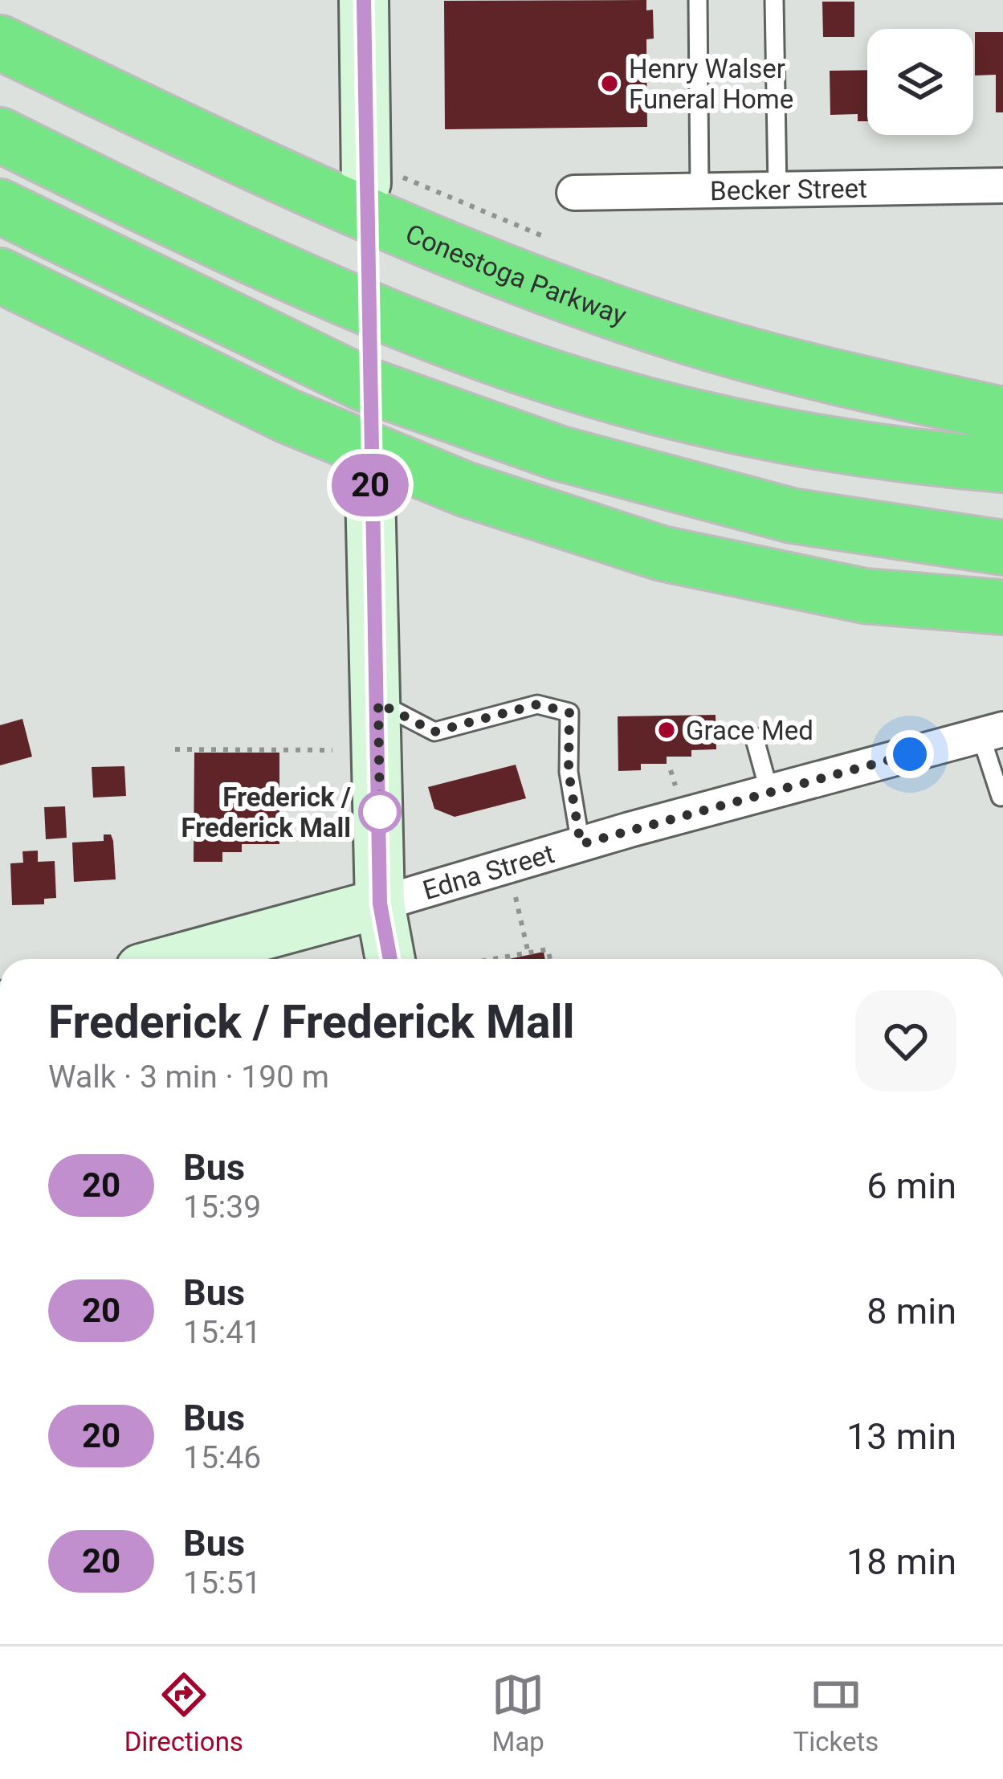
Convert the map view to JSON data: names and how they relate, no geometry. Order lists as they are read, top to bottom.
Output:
{
  "streets": {
    "highway": ["Conestoga Parkway"],
    "main road": ["Edna Street"],
    "street": ["Becker Street"]
  },
  "places": ["Henry Walser Funeral Home", "Grace Med", "Frederick / Frederick Mall"],
  "lines": ["bus line 20"],
  "page": {
    "on_map": "20",
    "heading": ["Frederick / Frederick Mall", "Walk · 3 min · 190 m"],
    "list": [
      {
        "mark": "20",
        "name": "Bus",
        "note": "15:39",
        "value": "6 min"
      },
      {
        "mark": "20",
        "name": "Bus",
        "note": "15:41",
        "value": "8 min"
      },
      {
        "mark": "20",
        "name": "Bus",
        "note": "15:46",
        "value": "13 min"
      },
      {
        "mark": "20",
        "name": "Bus",
        "note": "15:51",
        "value": "18 min"
      }
    ],
    "tabs": ["Directions", "Map", "Tickets"]
  }
}
